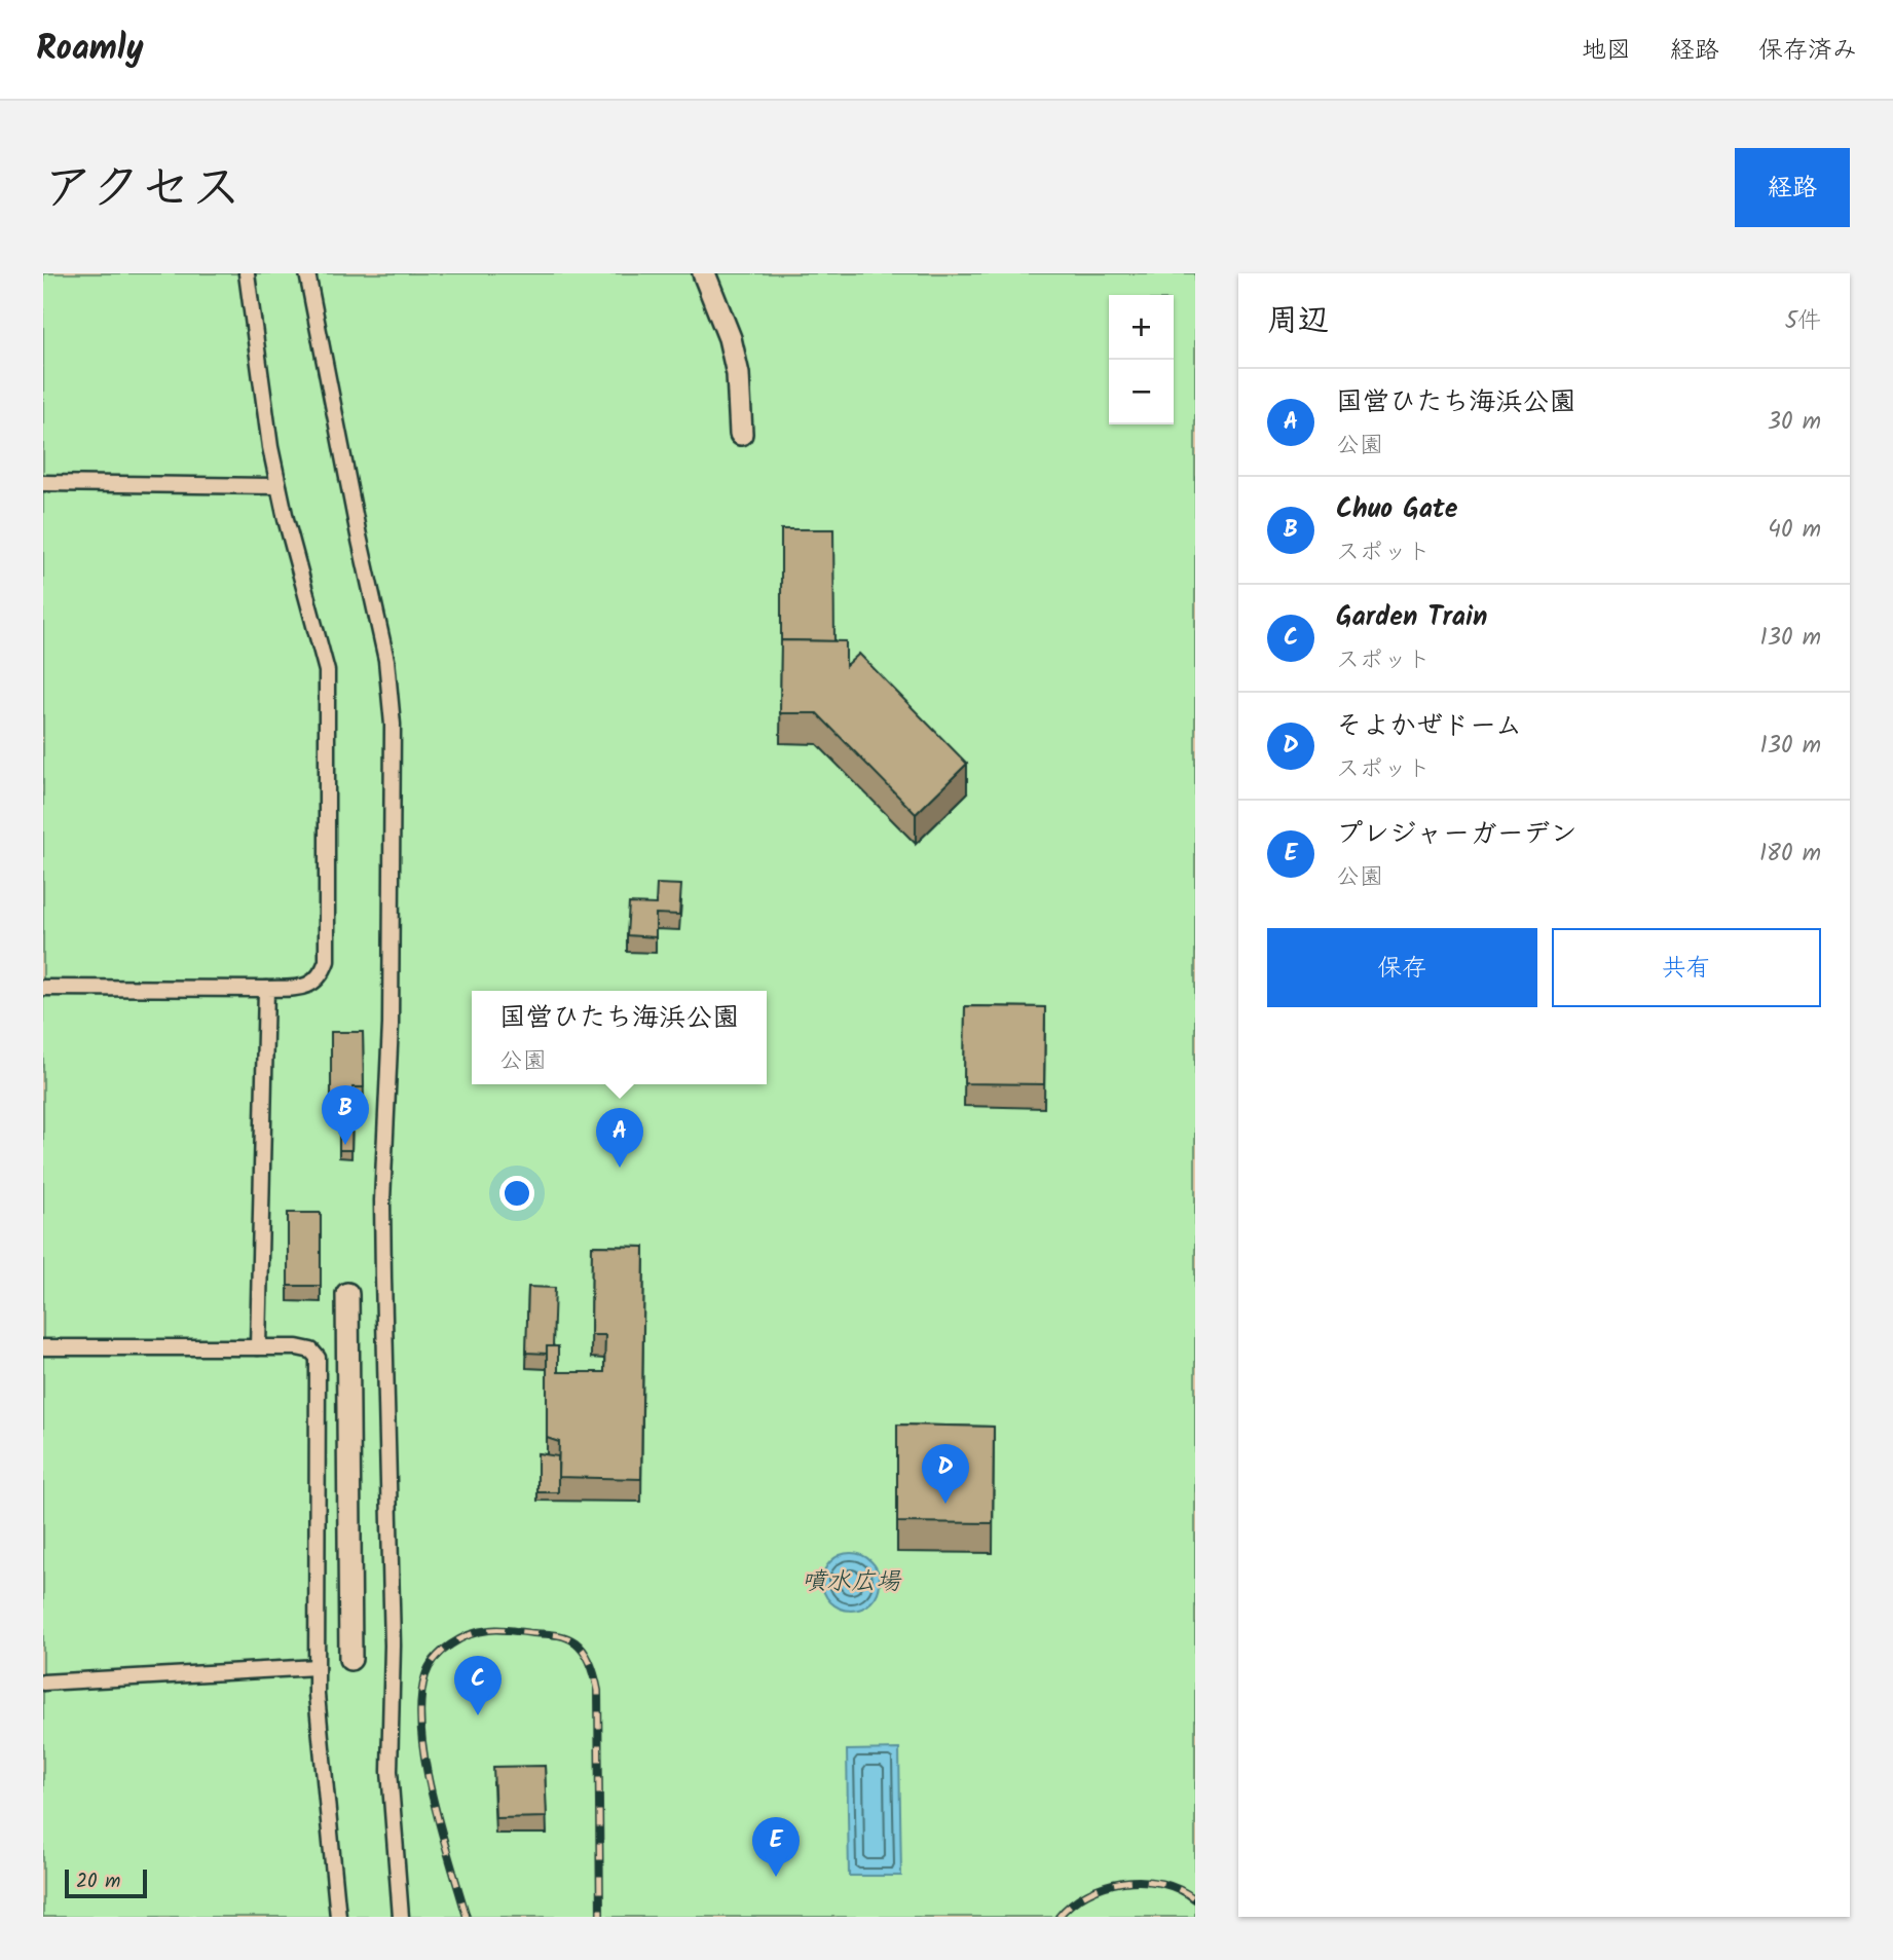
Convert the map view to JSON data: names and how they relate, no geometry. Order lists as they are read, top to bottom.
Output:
{
  "water": ["噴水広場"],
  "scale_bar": "20 m",
  "page": {
    "header": "Roamly",
    "nav": ["地図", "経路", "保存済み"],
    "title": "アクセス",
    "buttons": [
      "経路",
      ["保存", "共有"]
    ],
    "heading": ["周辺", "5件"],
    "map_buttons": ["+", "−"],
    "list": [
      {
        "mark": "A",
        "name": "国営ひたち海浜公園",
        "note": "公園",
        "value": "30 m"
      },
      {
        "mark": "B",
        "name": "Chuo Gate",
        "note": "スポット",
        "value": "40 m"
      },
      {
        "mark": "C",
        "name": "Garden Train",
        "note": "スポット",
        "value": "130 m"
      },
      {
        "mark": "D",
        "name": "そよかぜドーム",
        "note": "スポット",
        "value": "130 m"
      },
      {
        "mark": "E",
        "name": "プレジャーガーデン",
        "note": "公園",
        "value": "180 m"
      }
    ],
    "popup": ["国営ひたち海浜公園", "公園"],
    "pins": [
      "B",
      "A",
      "D",
      "C",
      "E"
    ],
    "scale": "20 m"
  }
}
